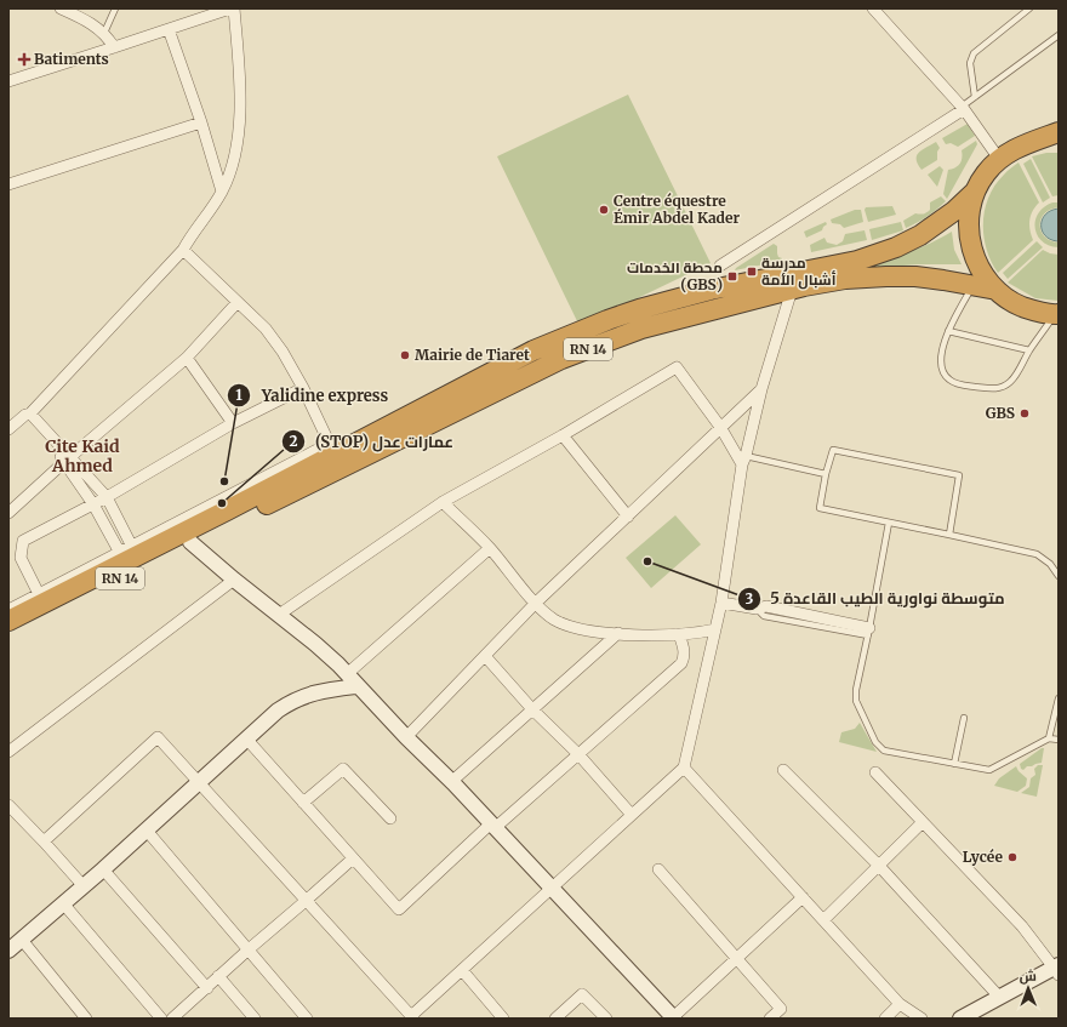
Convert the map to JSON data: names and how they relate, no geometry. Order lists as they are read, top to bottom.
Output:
{
  "streets": {
    "highway": ["RN 14"]
  },
  "districts": ["Cite Kaid Ahmed"],
  "places": {
    "health": ["Batiments"],
    "other": [
      "Centre équestre Émir Abdel Kader",
      "Mairie de Tiaret",
      "GBS",
      "Yalidine express",
      "(STOP) عمارات عدل",
      "متوسطة نواورية الطيب القاعدة 5",
      "Lycée"
    ],
    "transit": ["مدرسة أشبال الأمة", "محطة الخدمات (GBS)"]
  },
  "north": "top"
}
